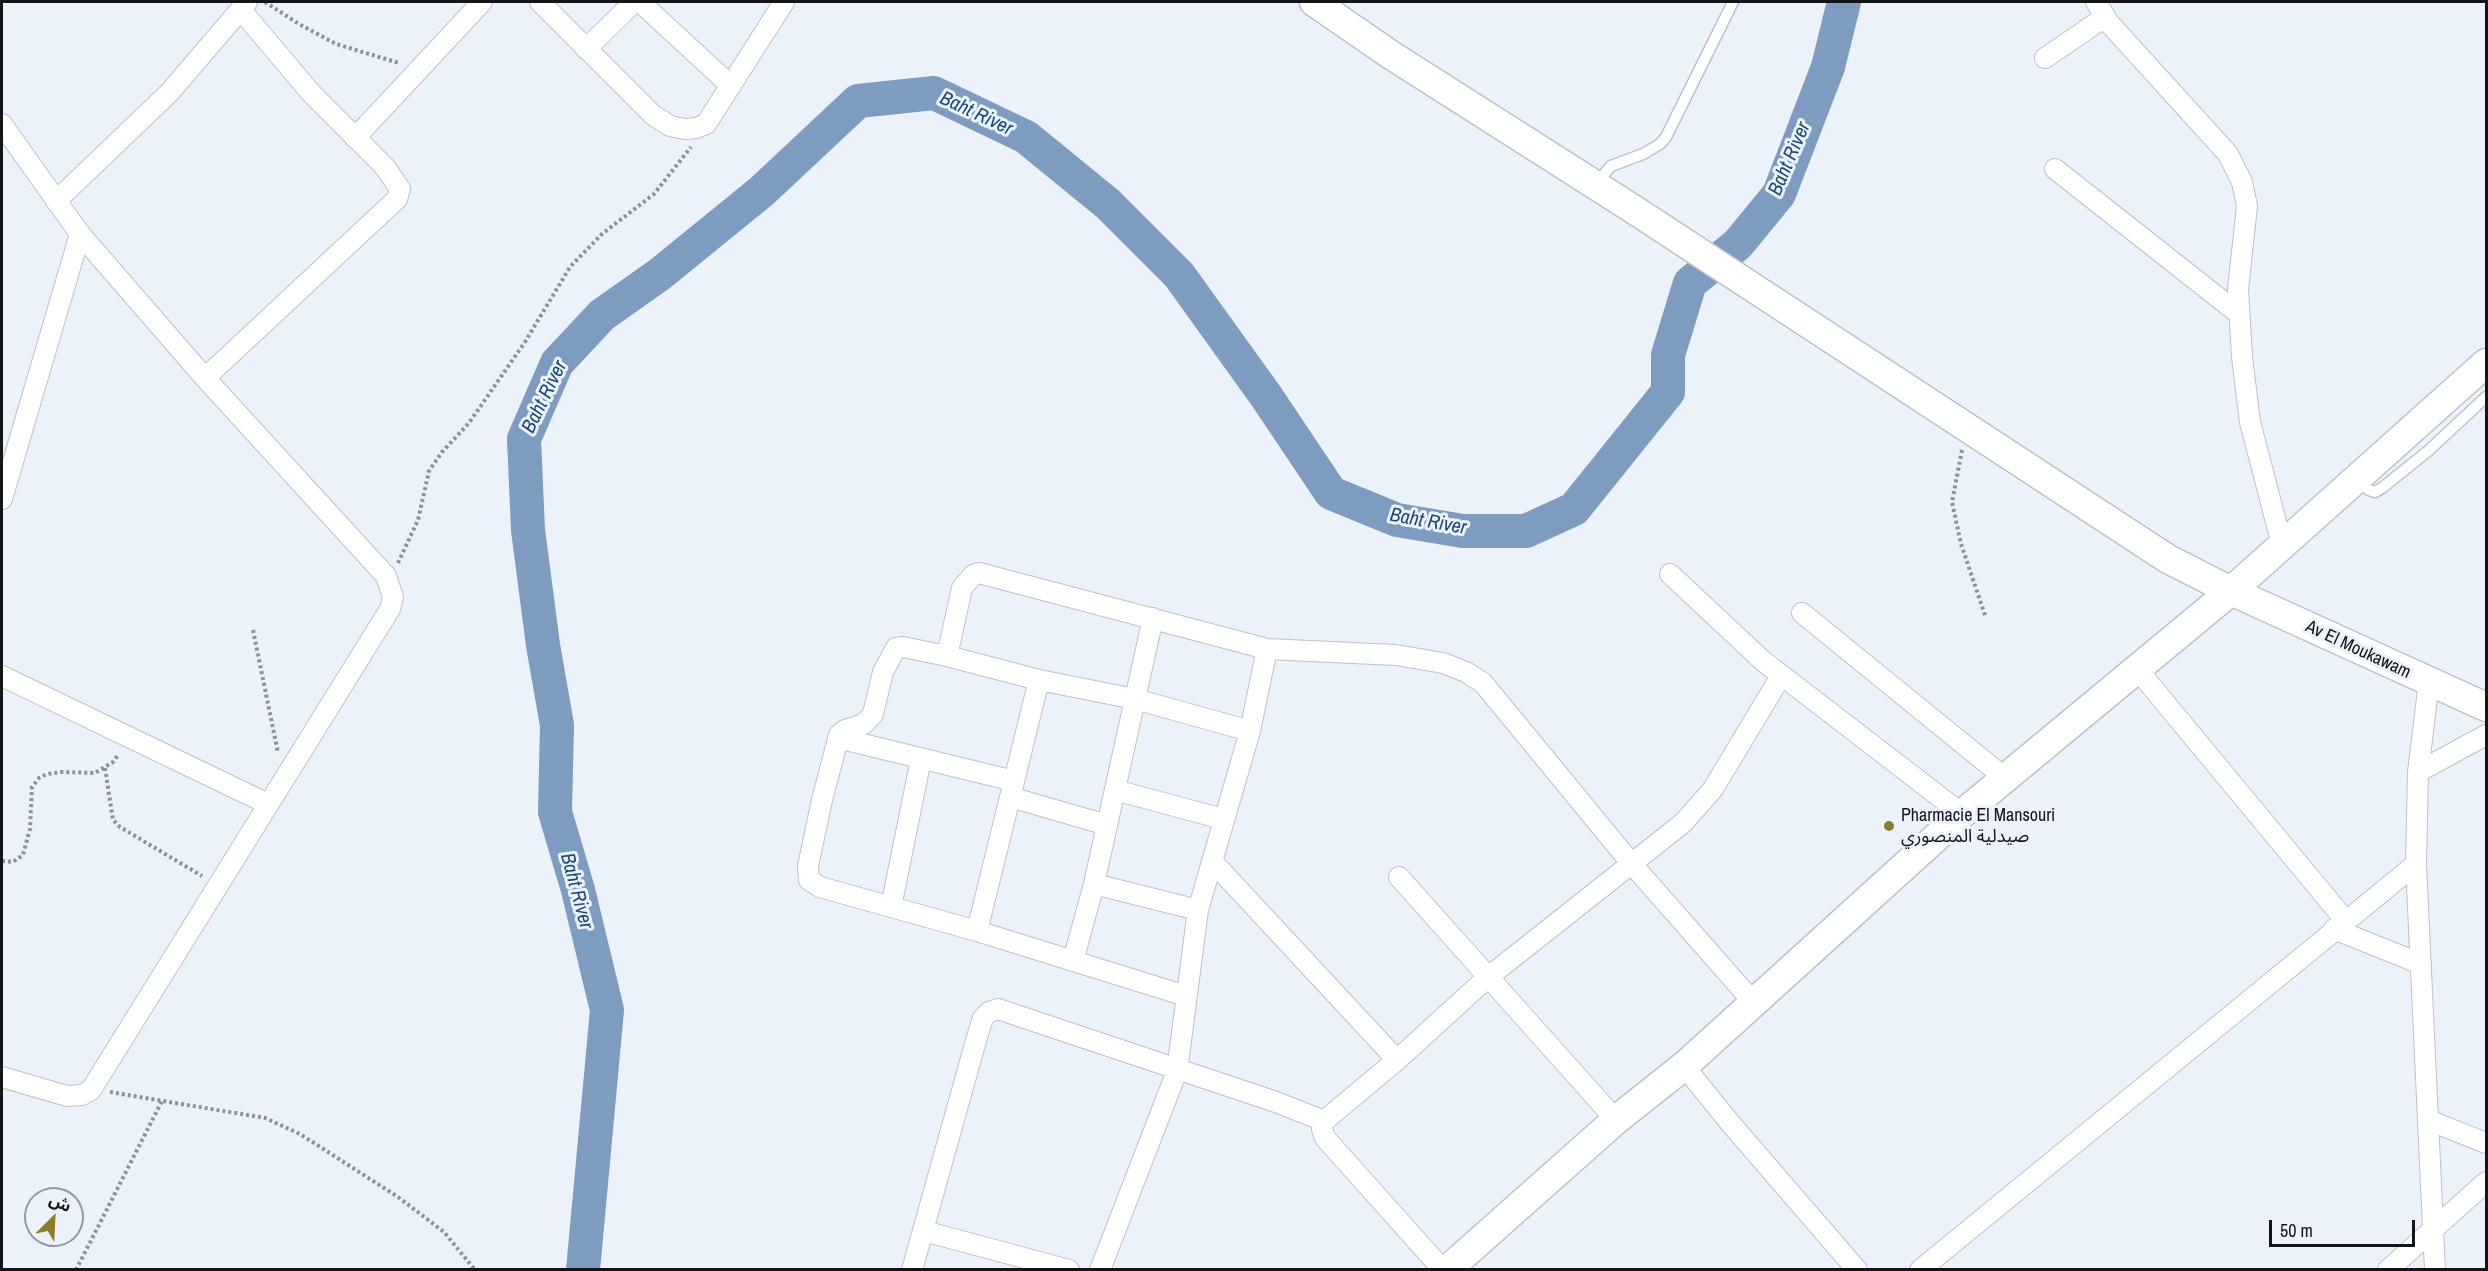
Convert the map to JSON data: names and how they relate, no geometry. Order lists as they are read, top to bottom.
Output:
{
  "streets": {
    "main road": ["Av El Moukawam"]
  },
  "water": ["Baht River"],
  "places": ["Pharmacie El Mansouri صيدلية المنصوري"],
  "scale_bar": "50 m",
  "north": "top right"
}
